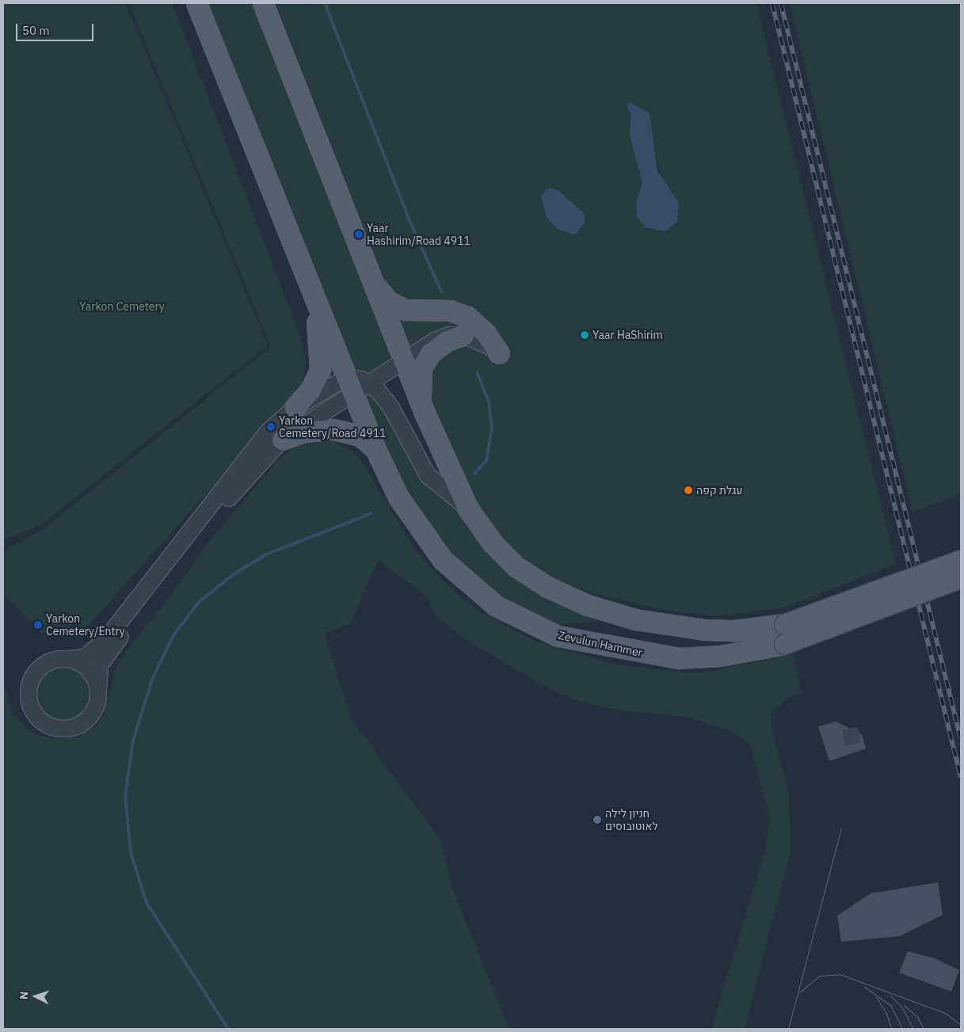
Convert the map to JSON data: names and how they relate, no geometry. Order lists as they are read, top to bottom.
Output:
{
  "streets": {
    "main road": ["Zevulun Hammer"]
  },
  "parks": ["Yarkon Cemetery"],
  "places": [
    "Yaar Hashirim/Road 4911",
    "Yaar HaShirim",
    "Yarkon Cemetery/Road 4911",
    "עגלת קפה",
    "Yarkon Cemetery/Entry",
    "חניון לילה לאוטובוסים"
  ],
  "scale_bar": "50 m",
  "north": "left"
}
